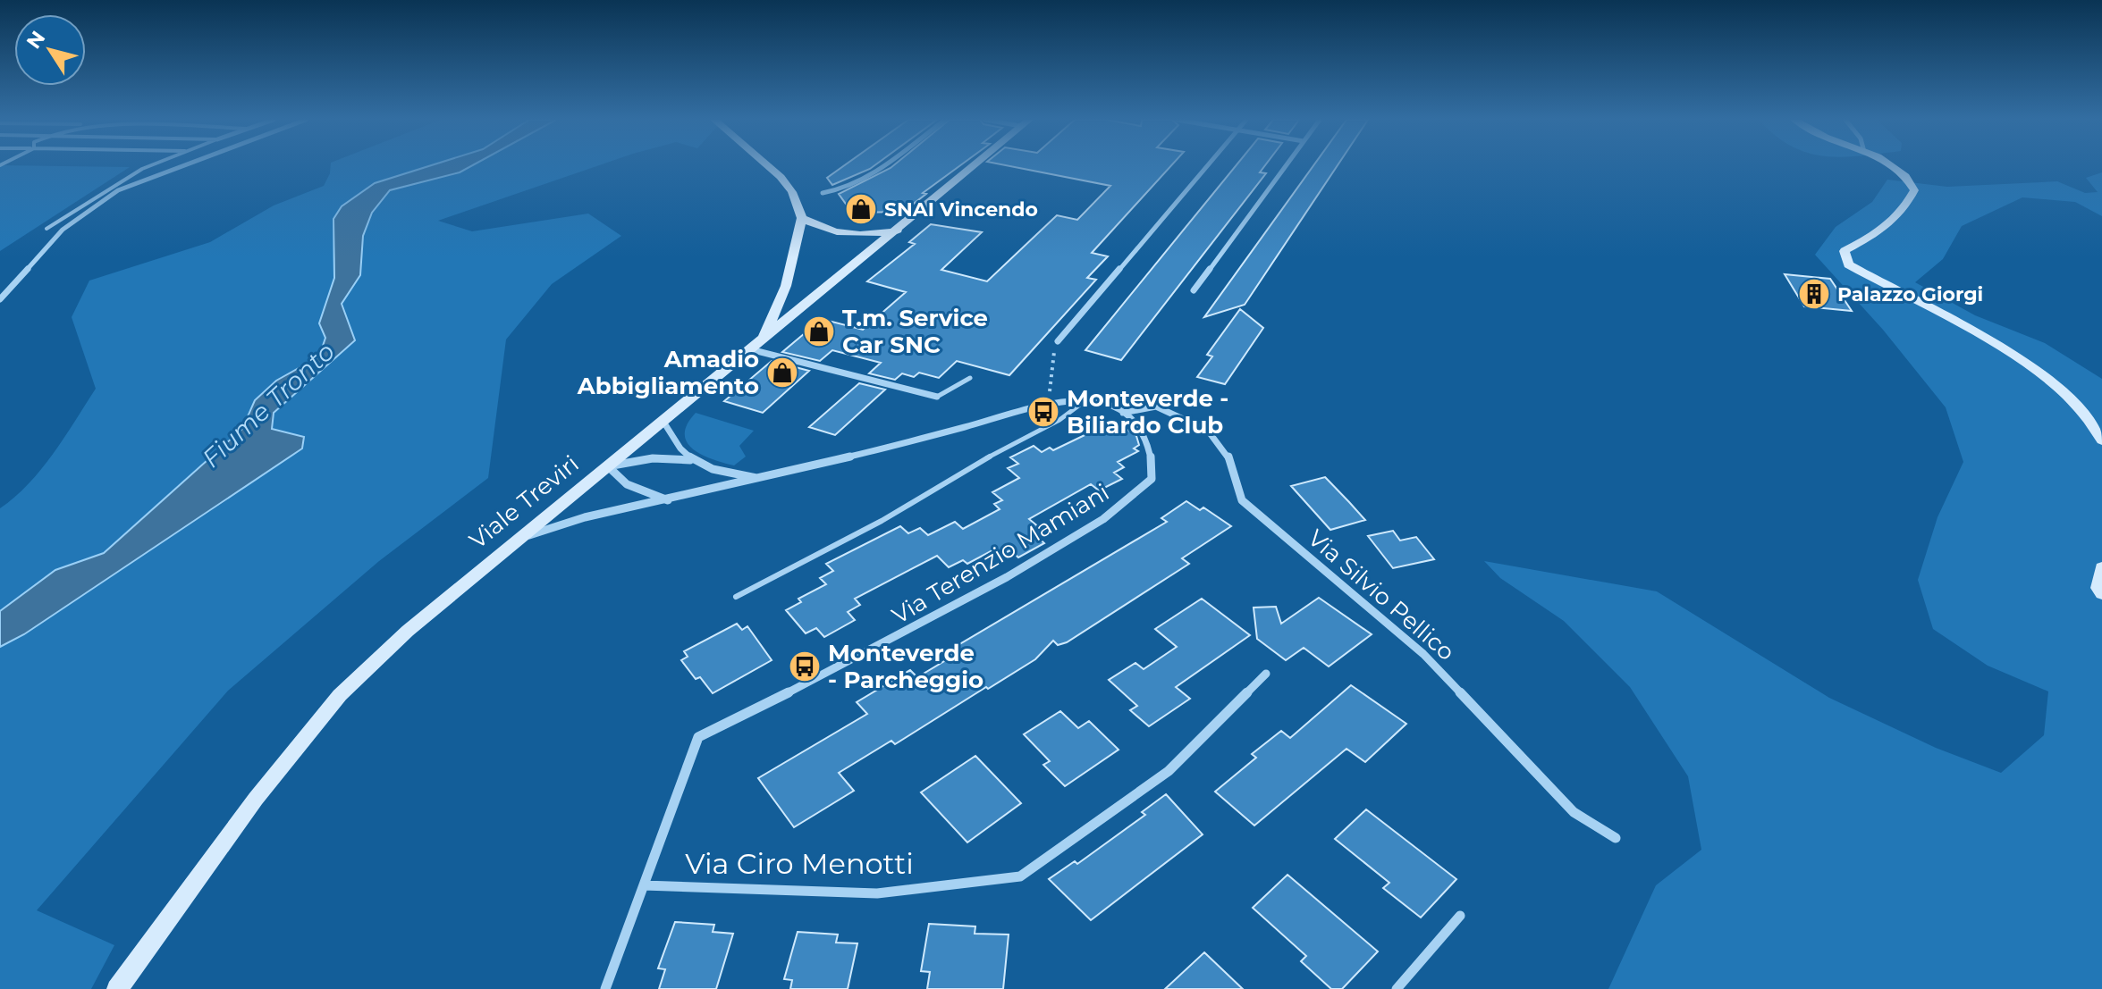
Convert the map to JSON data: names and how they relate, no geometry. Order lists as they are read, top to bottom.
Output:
{
  "streets": {
    "street": [
      "Viale Treviri",
      "Via Terenzio Mamiani",
      "Via Silvio Pellico",
      "Via Ciro Menotti"
    ]
  },
  "crossings": [
    ["Viale Treviri", "Via Terenzio Mamiani"],
    ["Via Terenzio Mamiani", "Via Silvio Pellico"],
    ["Via Terenzio Mamiani", "Via Ciro Menotti"]
  ],
  "water": ["Fiume Tronto"],
  "places": {
    "shop": ["SNAI Vincendo", "T.m. Service Car SNC", "Amadio Abbigliamento"],
    "building": ["Palazzo Giorgi"],
    "bus stop": ["Monteverde - Biliardo Club", "Monteverde - Parcheggio"]
  },
  "north": "top left"
}
